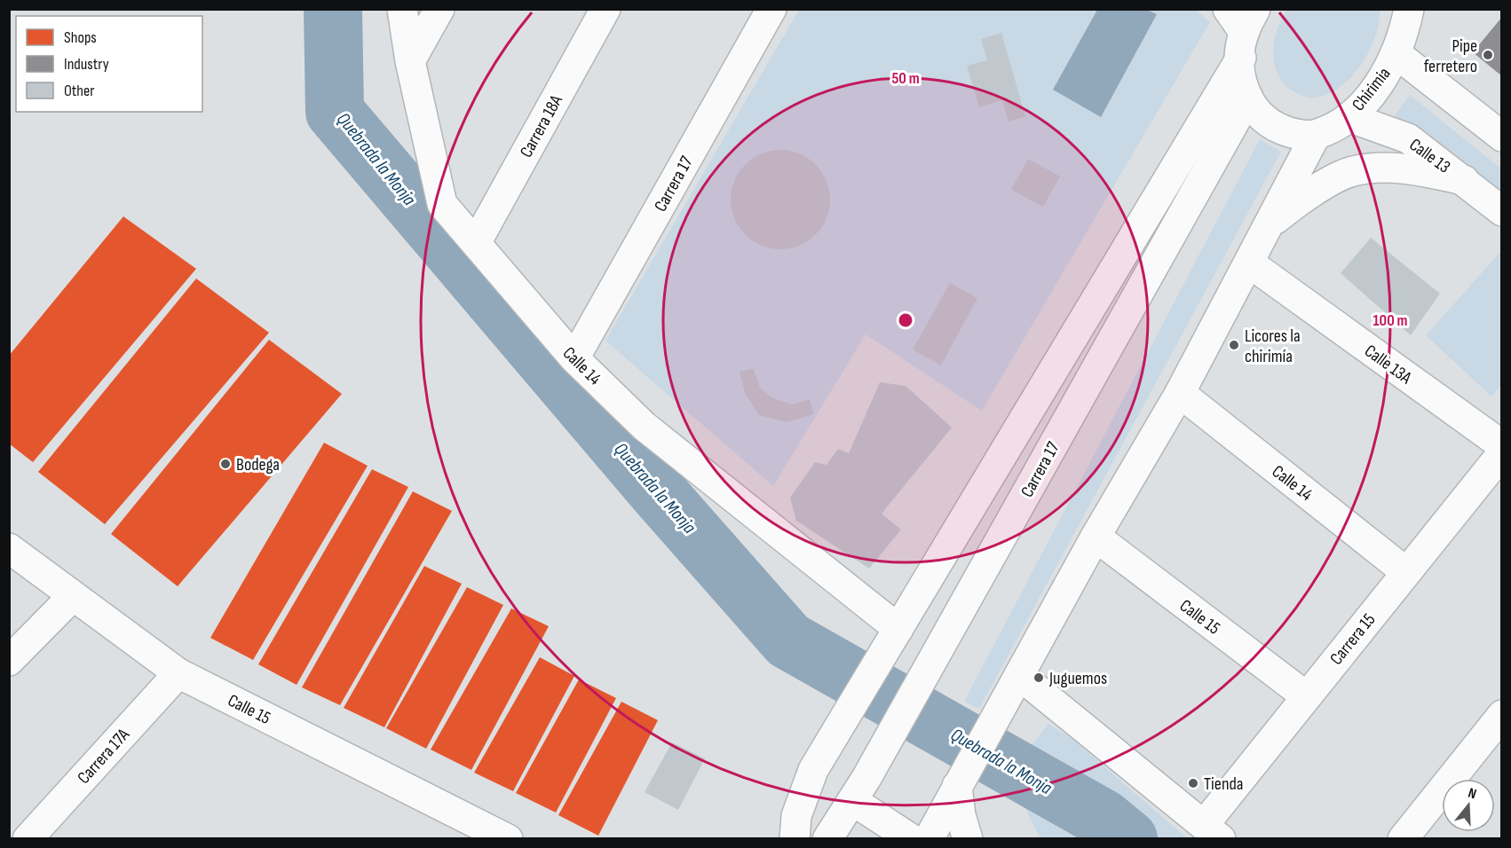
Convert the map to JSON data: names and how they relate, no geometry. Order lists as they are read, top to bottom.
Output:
{
  "streets": {
    "street": [
      "Chirimia",
      "Carrera 18A",
      "Calle 13",
      "Carrera 17",
      "Calle 13A",
      "Calle 14",
      "Calle 15",
      "Carrera 15",
      "Carrera 17A"
    ]
  },
  "crossings": [
    ["Chirimia", "Calle 13"],
    ["Carrera 18A", "Calle 14"],
    ["Carrera 17", "Calle 14"],
    ["Calle 14", "Carrera 15"],
    ["Calle 15", "Carrera 15"],
    ["Calle 15", "Carrera 17A"]
  ],
  "water": ["Quebrada la Monja"],
  "places": [
    "Pipe ferretero",
    "Licores la chirimía",
    "Bodega",
    "Juguemos",
    "Tienda"
  ],
  "legend": ["Shops", "Industry", "Other"],
  "north": "top",
  "rings": ["50 m", "100 m"]
}
